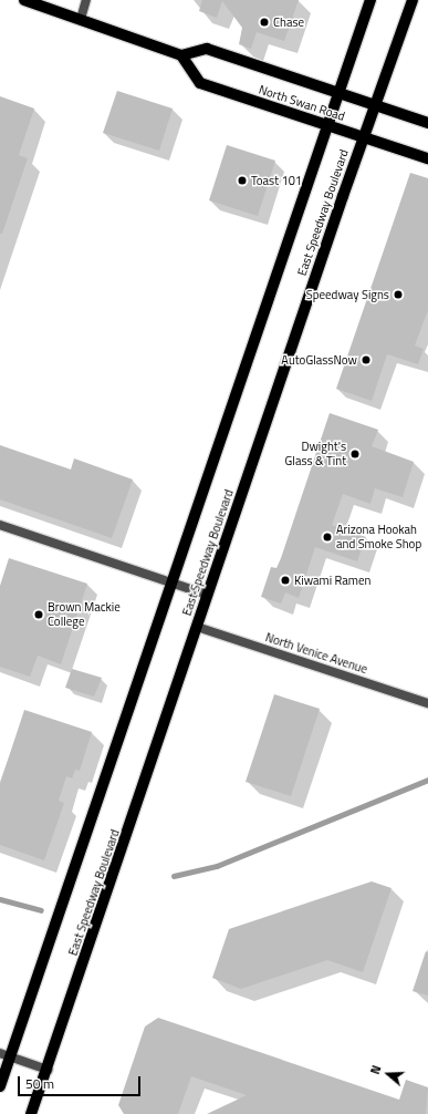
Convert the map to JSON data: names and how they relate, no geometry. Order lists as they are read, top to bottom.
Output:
{
  "streets": {
    "main road": ["North Swan Road", "East Speedway Boulevard"],
    "street": ["North Venice Avenue"]
  },
  "crossings": [
    ["North Swan Road", "East Speedway Boulevard"],
    ["East Speedway Boulevard", "North Venice Avenue"]
  ],
  "places": [
    "Chase",
    "Toast 101",
    "Speedway Signs",
    "AutoGlassNow",
    "Dwight's Glass & Tint",
    "Arizona Hookah and Smoke Shop",
    "Kiwami Ramen",
    "Brown Mackie College"
  ],
  "scale_bar": "50 m",
  "north": "left"
}
